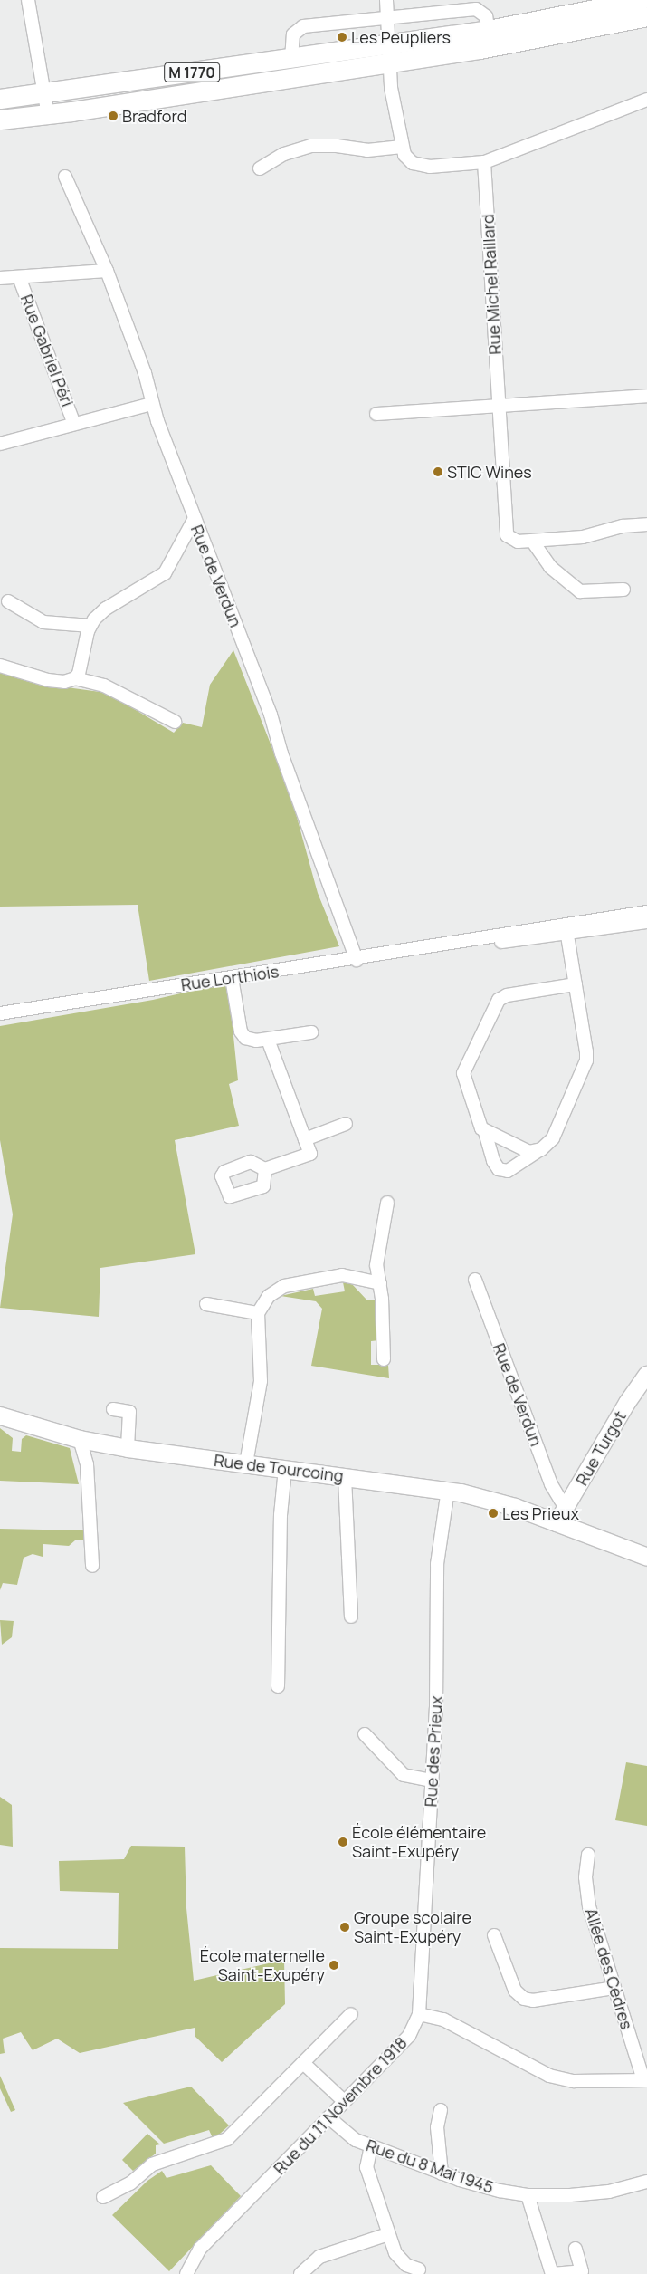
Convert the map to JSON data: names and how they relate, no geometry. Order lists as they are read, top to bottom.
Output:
{
  "streets": {
    "main road": ["M 1770", "Rue de Tourcoing"],
    "street": [
      "Rue Michel Raillard",
      "Rue Gabriel Péri",
      "Rue de Verdun",
      "Rue Lorthiois",
      "Rue Turgot",
      "Rue des Prieux",
      "Allée des Cèdres",
      "Rue du 11 Novembre 1918",
      "Rue du 8 Mai 1945"
    ]
  },
  "crossings": [
    ["Rue de Verdun", "Rue Lorthiois"],
    ["Rue de Verdun", "Rue Turgot"],
    ["Rue Turgot", "Rue de Tourcoing"],
    ["Rue de Tourcoing", "Rue des Prieux"],
    ["Rue des Prieux", "Rue du 11 Novembre 1918"],
    ["Rue du 11 Novembre 1918", "Rue du 8 Mai 1945"]
  ],
  "places": [
    "Les Peupliers",
    "Bradford",
    "STIC Wines",
    "Les Prieux",
    "École élémentaire Saint-Exupéry",
    "Groupe scolaire Saint-Exupéry",
    "École maternelle Saint-Exupéry"
  ]
}
